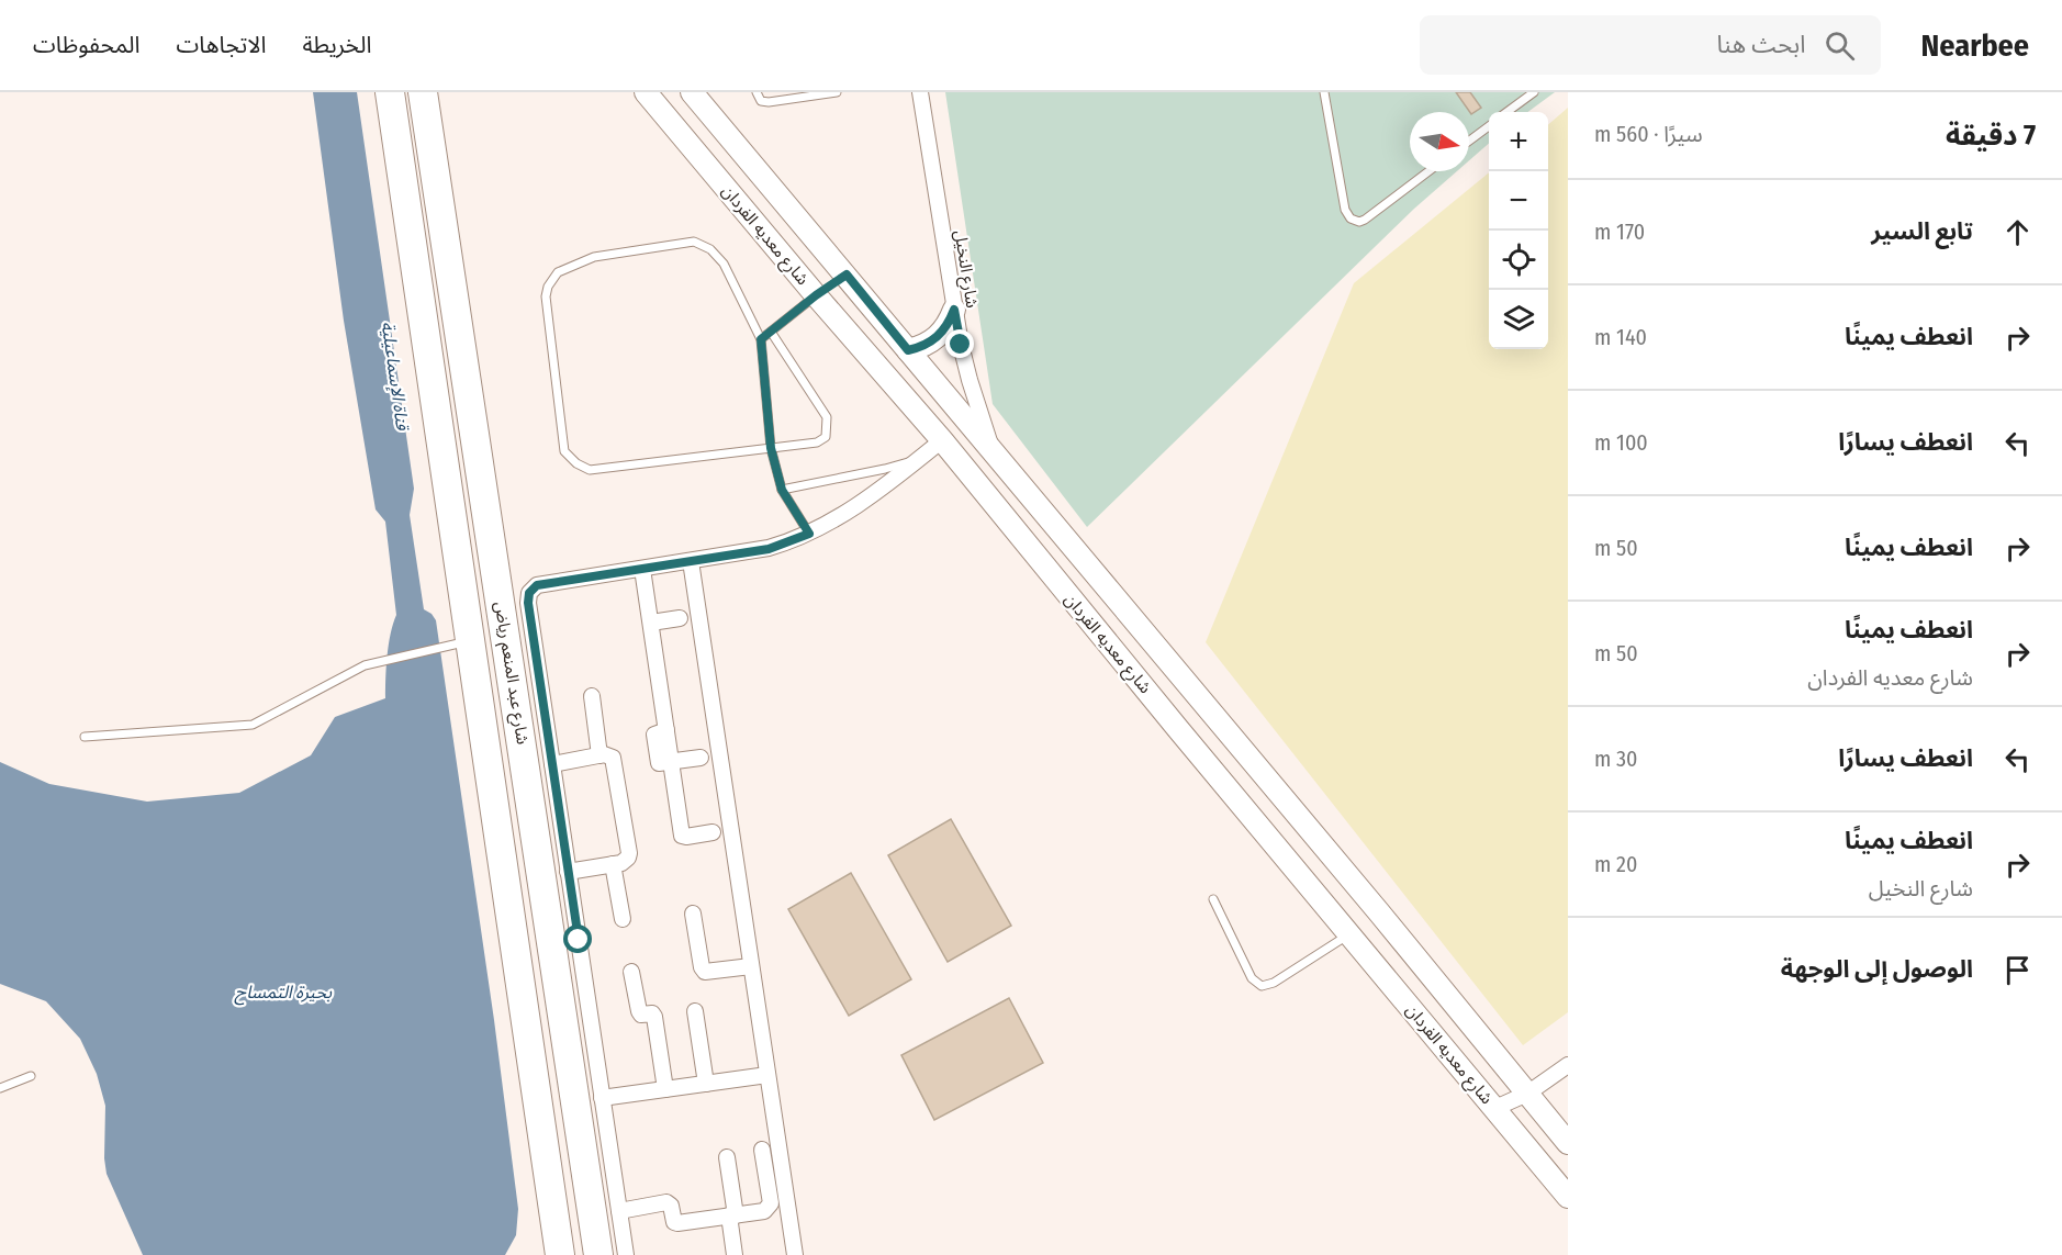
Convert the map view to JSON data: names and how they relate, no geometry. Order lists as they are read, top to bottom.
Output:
{
  "streets": {
    "highway": ["شارع عبد المنعم رياض"],
    "street": ["شارع معديه الفردان", "شارع النخيل"]
  },
  "crossings": [
    ["شارع معديه الفردان", "شارع النخيل"]
  ],
  "water": ["قناة الإسماعيلية", "بحيرة التمساح"],
  "north": "right",
  "page": {
    "header": "Nearbee",
    "search": "ابحث هنا",
    "nav": ["الخريطة", "الاتجاهات", "المحفوظات"],
    "heading": ["7 دقيقة", "سيرًا · 560 m"],
    "map_buttons": ["+", "−"],
    "list": [
      ["تابع السير", "170 m"],
      ["انعطف يمينًا", "140 m"],
      ["انعطف يسارًا", "100 m"],
      ["انعطف يمينًا", "50 m"],
      ["انعطف يمينًا", "شارع معديه الفردان", "50 m"],
      ["انعطف يسارًا", "30 m"],
      ["انعطف يمينًا", "شارع النخيل", "20 m"],
      "الوصول إلى الوجهة"
    ]
  }
}
